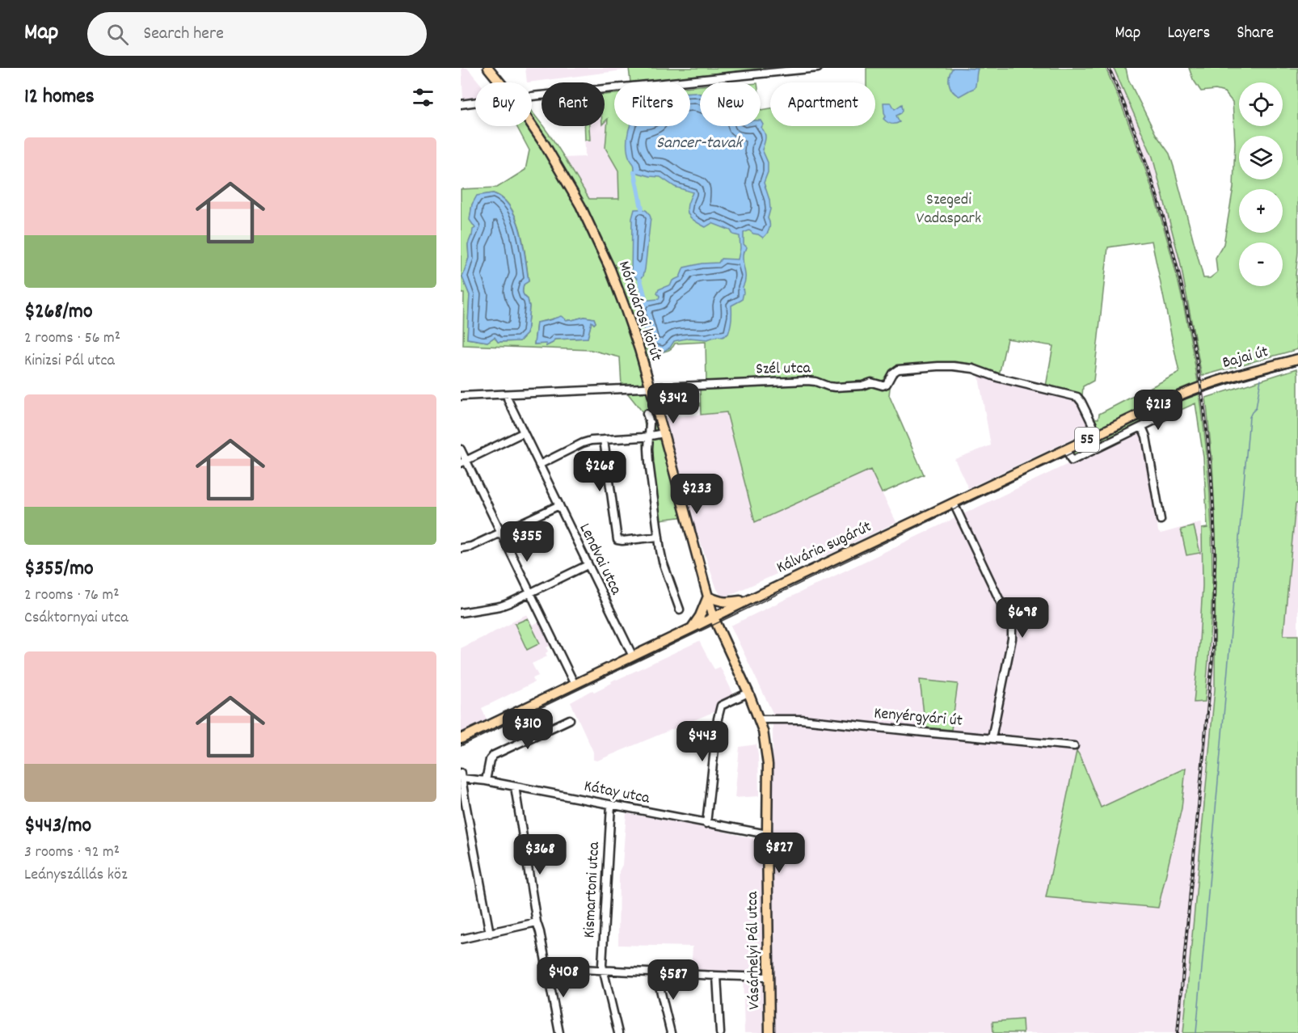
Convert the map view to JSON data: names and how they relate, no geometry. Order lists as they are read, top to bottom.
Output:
{
  "streets": {
    "main road": [
      "Móravárosi körút",
      "Bajai út",
      "55",
      "Kálvária sugárút",
      "Vásárhelyi Pál utca"
    ],
    "street": [
      "Szél utca",
      "Lendvai utca",
      "Kenyérgyári út",
      "Kátay utca",
      "Kismartoni utca"
    ]
  },
  "crossings": [
    ["Móravárosi körút", "Szél utca"],
    ["Móravárosi körút", "Kálvária sugárút"],
    ["Móravárosi körút", "Vásárhelyi Pál utca"],
    ["Bajai út", "Kálvária sugárút"],
    ["Szél utca", "Kálvária sugárút"],
    ["Szél utca", "Lendvai utca"],
    ["Kálvária sugárút", "Lendvai utca"],
    ["Kálvária sugárút", "Vásárhelyi Pál utca"],
    ["Kenyérgyári út", "Vásárhelyi Pál utca"],
    ["Kátay utca", "Kismartoni utca"],
    ["Kátay utca", "Vásárhelyi Pál utca"]
  ],
  "water": ["Sancer-tavak"],
  "parks": ["Szegedi Vadaspark"],
  "page": {
    "header": "Map",
    "search": "Search here",
    "nav": ["Map", "Layers", "Share"],
    "heading": "12 homes",
    "map_buttons": ["+", "−"],
    "chip": [
      "Buy",
      "Rent",
      "Filters",
      "New",
      "Apartment"
    ],
    "list": [
      {
        "name": "$268/mo",
        "note": "2 rooms · 56 m² · Kinizsi Pál utca"
      },
      {
        "name": "$355/mo",
        "note": "2 rooms · 76 m² · Csáktornyai utca"
      },
      {
        "name": "$443/mo",
        "note": "3 rooms · 92 m² · Leányszállás köz"
      }
    ],
    "price": [
      "$342",
      "$213",
      "$268",
      "$233",
      "$355",
      "$698",
      "$310",
      "$443",
      "$827",
      "$368",
      "$408",
      "$587"
    ]
  }
}
